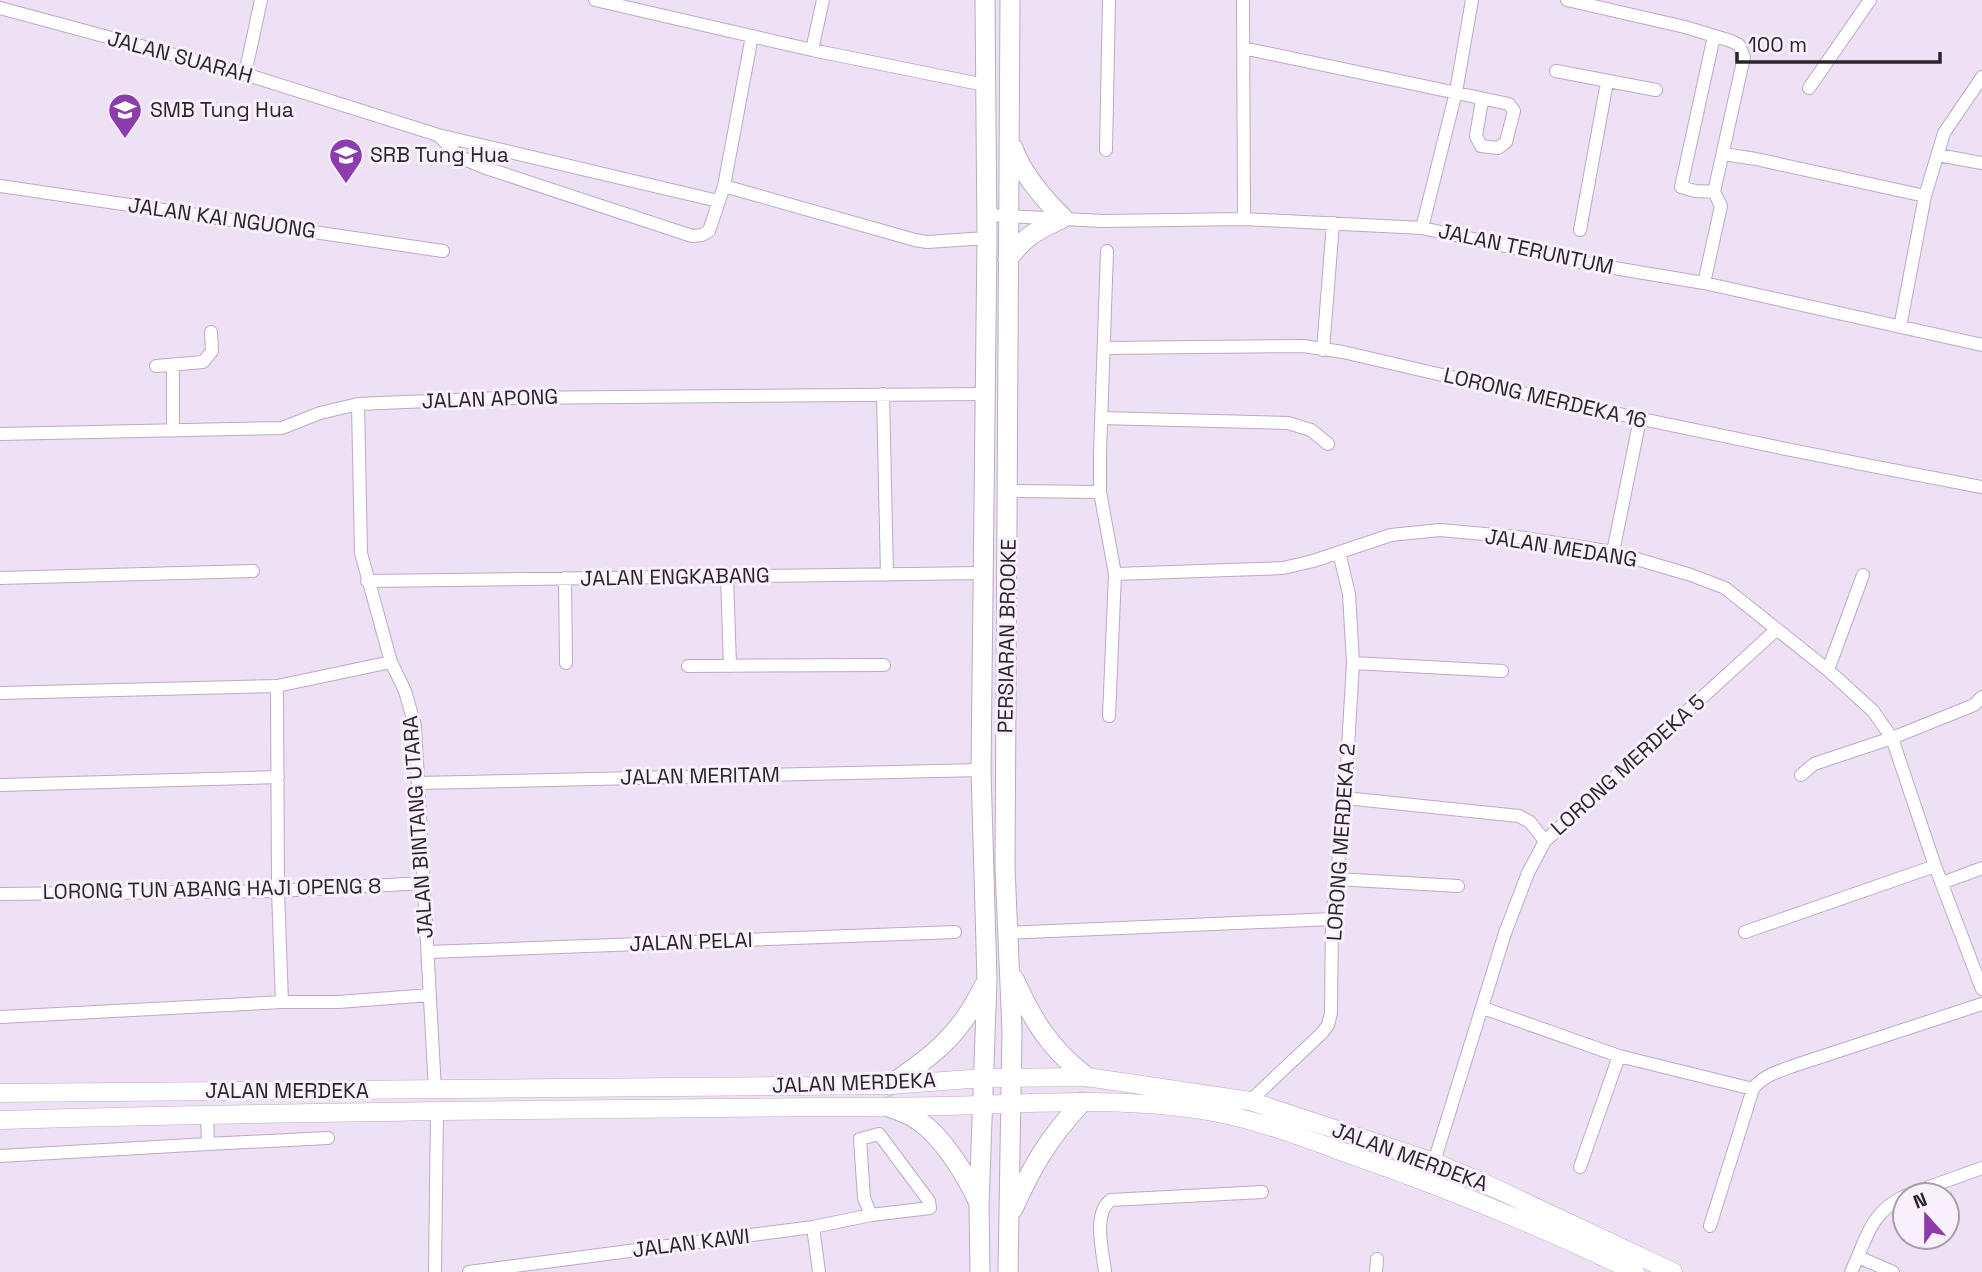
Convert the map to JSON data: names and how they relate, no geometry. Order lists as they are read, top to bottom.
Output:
{
  "streets": {
    "main road": ["PERSIARAN BROOKE", "JALAN MERDEKA"],
    "street": [
      "JALAN SUARAH",
      "JALAN KAI NGUONG",
      "JALAN TERUNTUM",
      "LORONG MERDEKA 16",
      "JALAN APONG",
      "JALAN MEDANG",
      "JALAN ENGKABANG",
      "LORONG MERDEKA 5",
      "JALAN MERITAM",
      "JALAN BINTANG UTARA",
      "LORONG MERDEKA 2",
      "LORONG TUN ABANG HAJI OPENG 8",
      "JALAN PELAI",
      "JALAN KAWI"
    ]
  },
  "crossings": [
    ["JALAN TERUNTUM", "PERSIARAN BROOKE"],
    ["JALAN APONG", "PERSIARAN BROOKE"],
    ["JALAN APONG", "JALAN BINTANG UTARA"],
    ["JALAN MEDANG", "LORONG MERDEKA 5"],
    ["JALAN MEDANG", "LORONG MERDEKA 2"],
    ["JALAN ENGKABANG", "PERSIARAN BROOKE"],
    ["JALAN ENGKABANG", "JALAN BINTANG UTARA"],
    ["PERSIARAN BROOKE", "JALAN MERITAM"],
    ["PERSIARAN BROOKE", "JALAN MERDEKA"],
    ["LORONG MERDEKA 5", "JALAN MERDEKA"],
    ["JALAN MERITAM", "JALAN BINTANG UTARA"],
    ["JALAN BINTANG UTARA", "LORONG TUN ABANG HAJI OPENG 8"],
    ["JALAN BINTANG UTARA", "JALAN PELAI"],
    ["JALAN BINTANG UTARA", "JALAN MERDEKA"],
    ["LORONG MERDEKA 2", "JALAN MERDEKA"]
  ],
  "places": {
    "school or university": ["SMB Tung Hua", "SRB Tung Hua"]
  },
  "scale_bar": "100 m",
  "north": "top"
}
